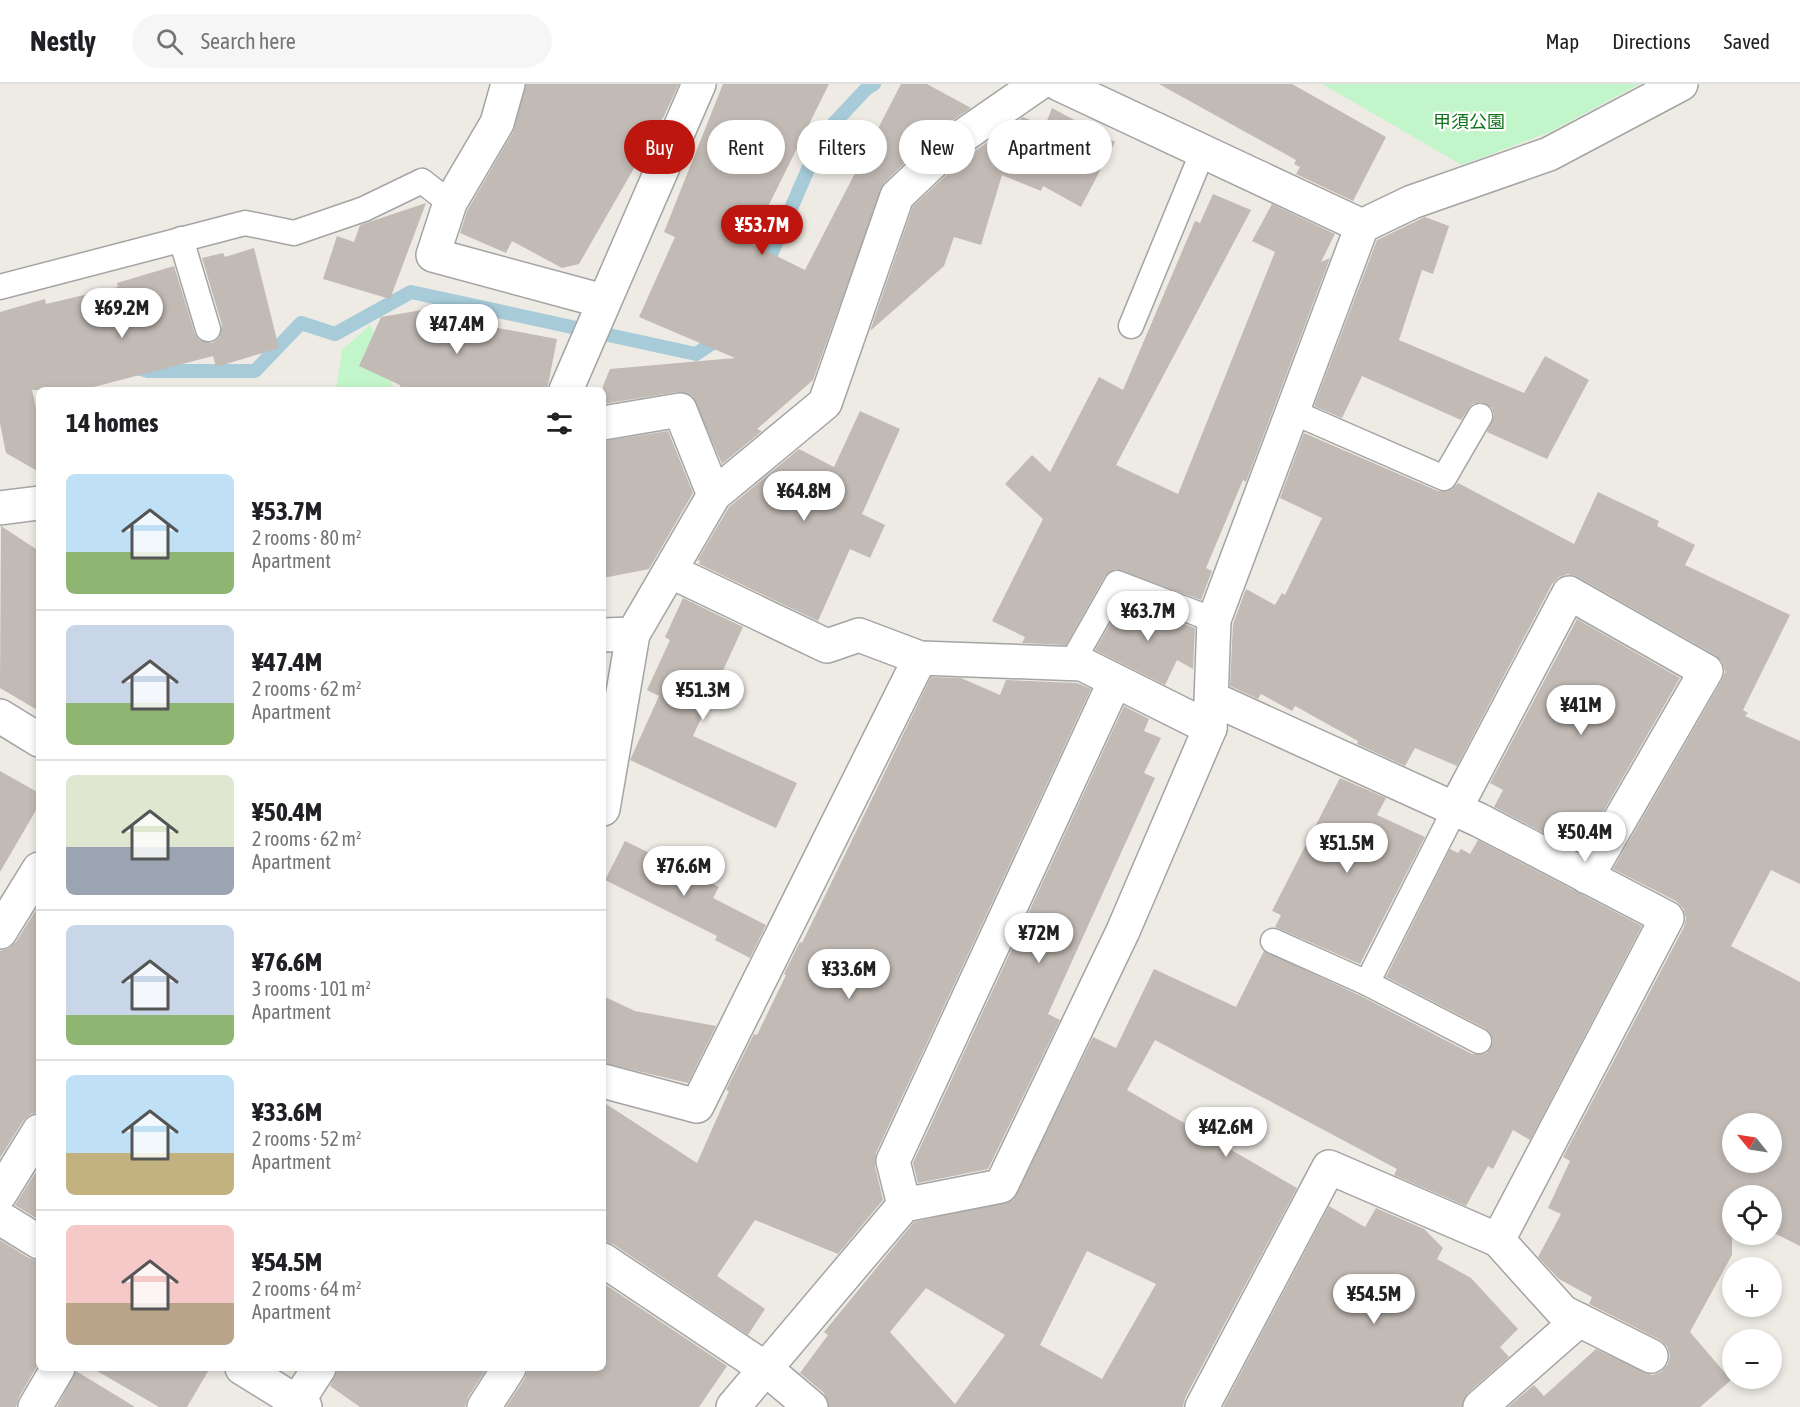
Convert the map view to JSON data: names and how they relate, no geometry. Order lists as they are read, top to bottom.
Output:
{
  "parks": ["甲須公園"],
  "north": "top left",
  "page": {
    "header": "Nestly",
    "search": "Search here",
    "nav": ["Map", "Directions", "Saved"],
    "chip": [
      "Buy",
      "Rent",
      "Filters",
      "New",
      "Apartment"
    ],
    "price": [
      "¥53.7M",
      "¥69.2M",
      "¥47.4M",
      "¥64.8M",
      "¥63.7M",
      "¥51.3M",
      "¥41M",
      "¥50.4M",
      "¥51.5M",
      "¥76.6M",
      "¥72M",
      "¥33.6M",
      "¥42.6M",
      "¥54.5M"
    ],
    "heading": "14 homes",
    "list": [
      {
        "name": "¥53.7M",
        "note": "2 rooms · 80 m² · Apartment"
      },
      {
        "name": "¥47.4M",
        "note": "2 rooms · 62 m² · Apartment"
      },
      {
        "name": "¥50.4M",
        "note": "2 rooms · 62 m² · Apartment"
      },
      {
        "name": "¥76.6M",
        "note": "3 rooms · 101 m² · Apartment"
      },
      {
        "name": "¥33.6M",
        "note": "2 rooms · 52 m² · Apartment"
      },
      {
        "name": "¥54.5M",
        "note": "2 rooms · 64 m² · Apartment"
      }
    ],
    "map_buttons": ["+", "−"]
  }
}
